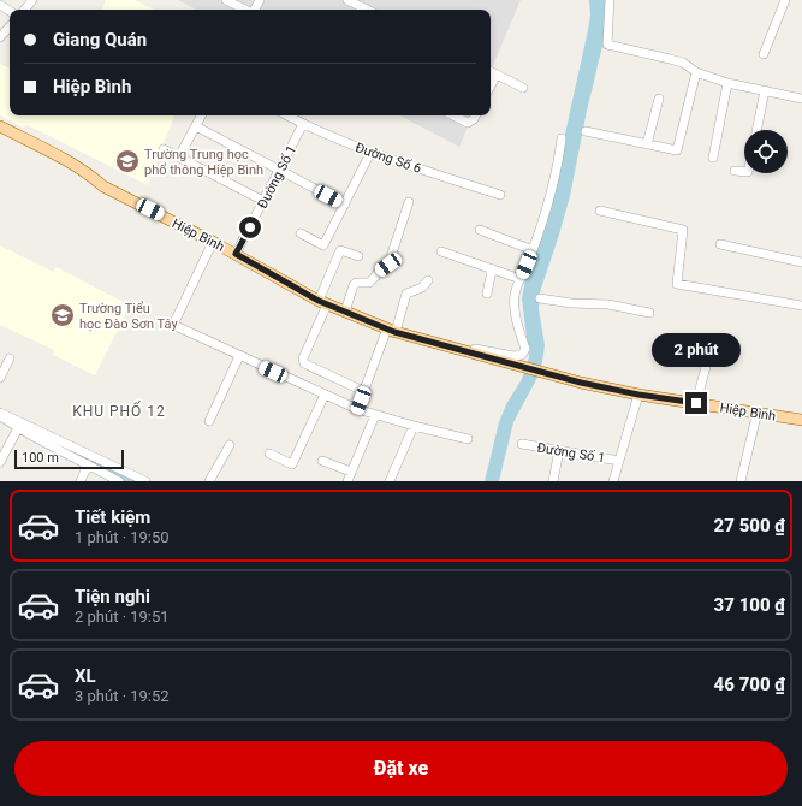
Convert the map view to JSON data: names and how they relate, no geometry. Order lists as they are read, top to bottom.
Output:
{
  "streets": {
    "main road": ["Hiệp Bình"],
    "street": ["Đường Số 6", "Đường Số 1"]
  },
  "crossings": [
    ["Đường Số 6", "Đường Số 1"],
    ["Đường Số 1", "Hiệp Bình"]
  ],
  "districts": ["KHU PHỐ 12"],
  "places": {
    "school or university": ["Trường Trung học phổ thông Hiệp Bình", "Trường Tiểu học Đào Sơn Tây"]
  },
  "scale_bar": "100 m",
  "page": {
    "banner": ["Giang Quán", "Hiệp Bình"],
    "bubble": "2 phút",
    "scale": "100 m",
    "list": [
      {
        "name": "Tiết kiệm",
        "note": "1 phút · 19:50",
        "value": "27 500 ₫"
      },
      {
        "name": "Tiện nghi",
        "note": "2 phút · 19:51",
        "value": "37 100 ₫"
      },
      {
        "name": "XL",
        "note": "3 phút · 19:52",
        "value": "46 700 ₫"
      }
    ],
    "buttons": "Đặt xe"
  }
}
